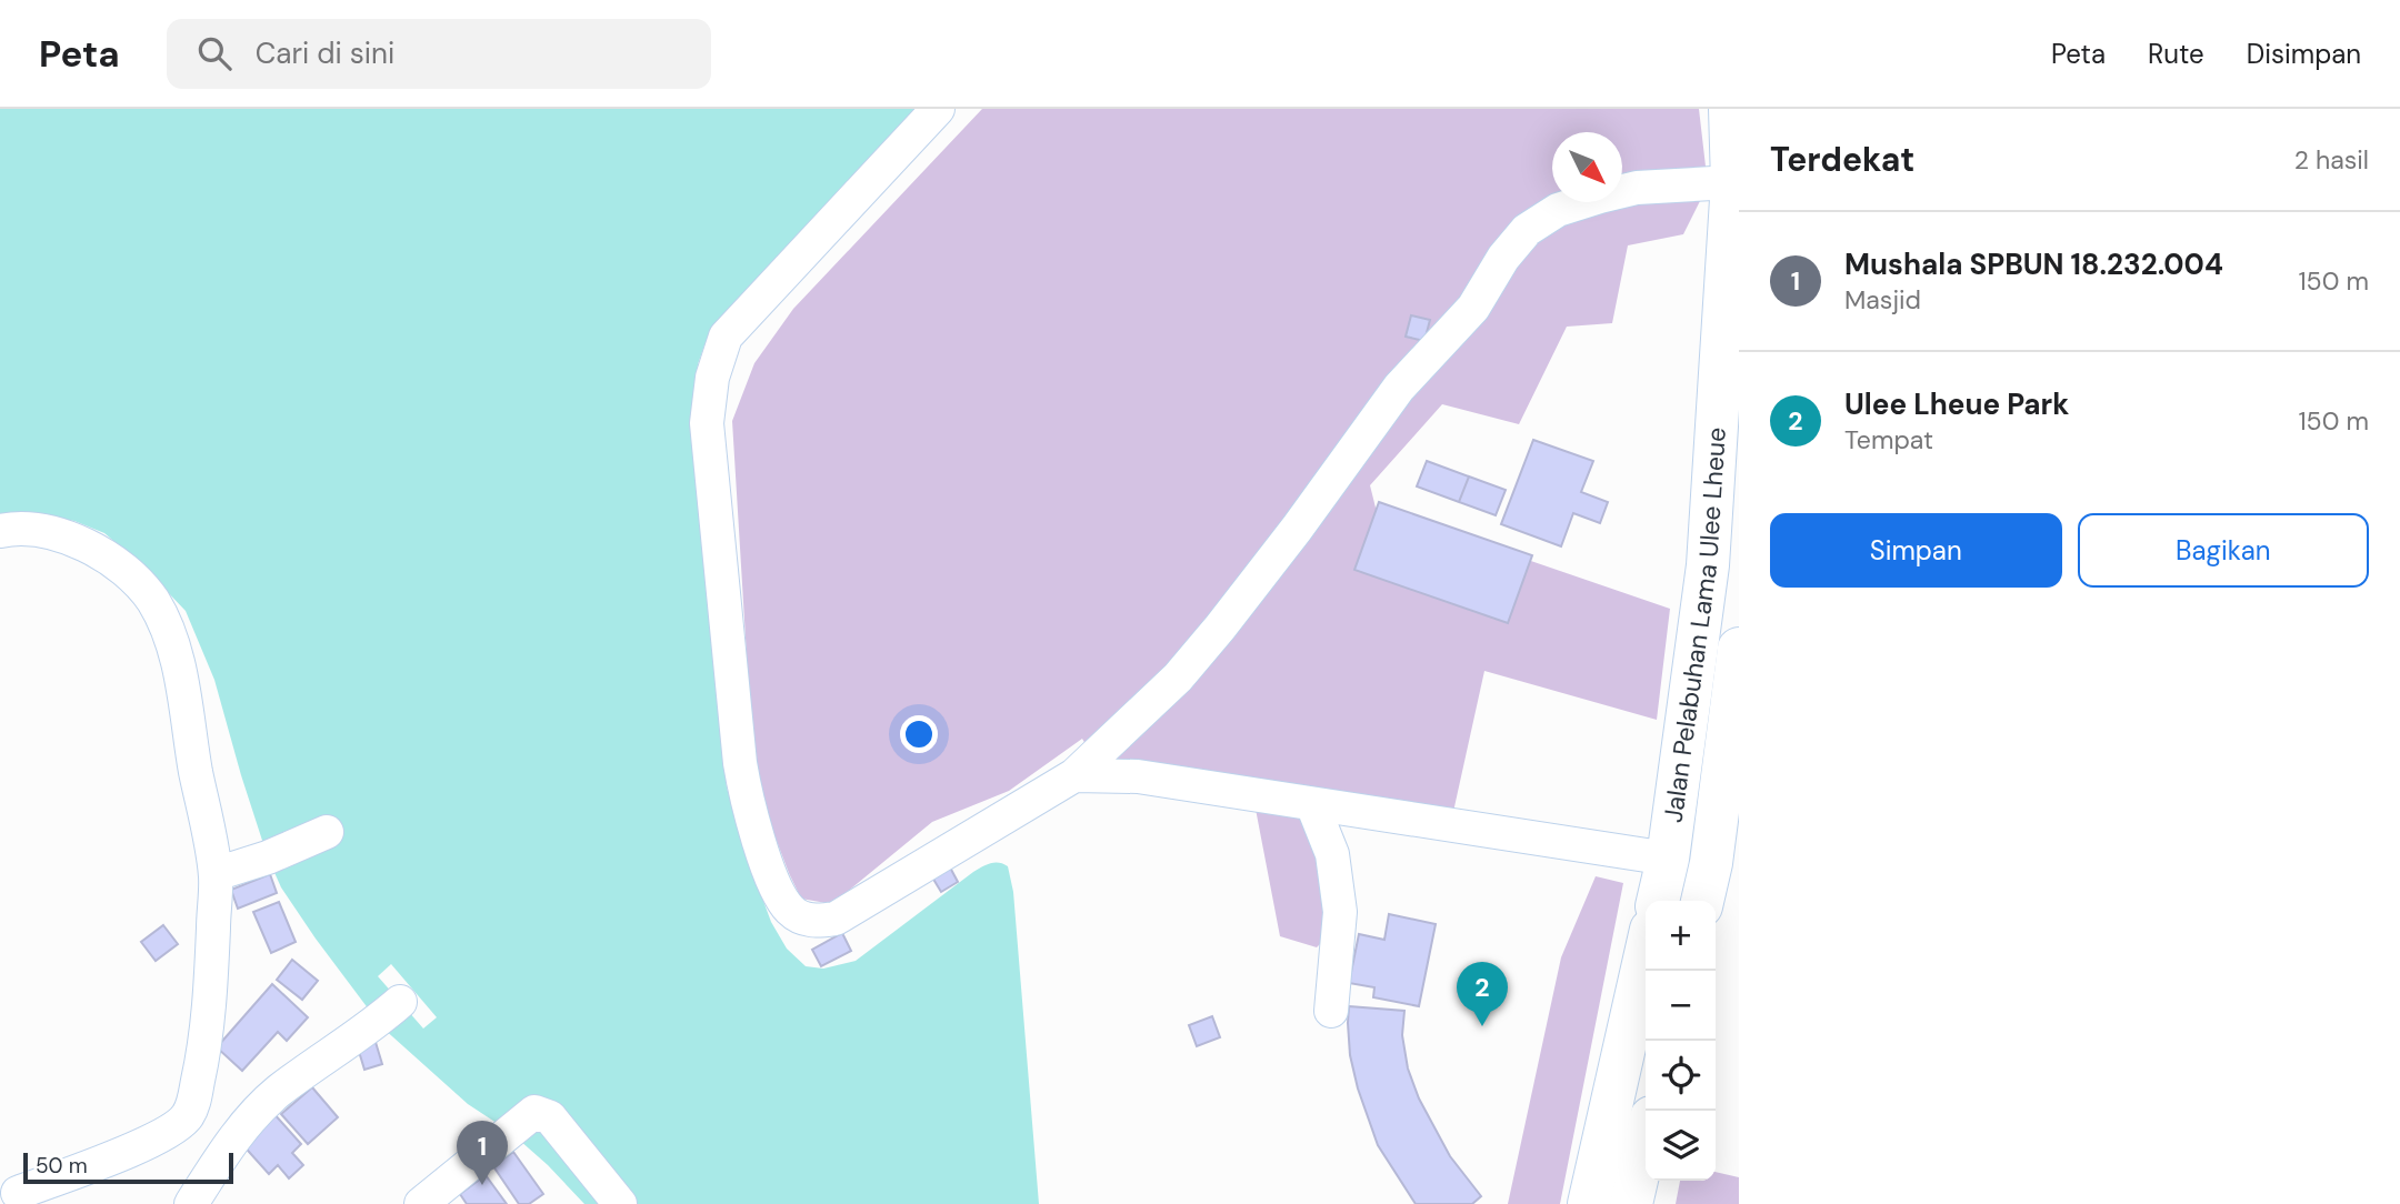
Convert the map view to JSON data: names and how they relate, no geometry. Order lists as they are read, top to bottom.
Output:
{
  "streets": {
    "highway": ["Jalan Pelabuhan Lama Ulee Lheue"]
  },
  "scale_bar": "50 m",
  "north": "bottom right",
  "page": {
    "header": "Peta",
    "search": "Cari di sini",
    "nav": ["Peta", "Rute", "Disimpan"],
    "heading": ["Terdekat", "2 hasil"],
    "list": [
      {
        "mark": "1",
        "name": "Mushala SPBUN 18.232.004",
        "note": "Masjid",
        "value": "150 m"
      },
      {
        "mark": "2",
        "name": "Ulee Lheue Park",
        "note": "Tempat",
        "value": "150 m"
      }
    ],
    "buttons": ["Simpan", "Bagikan"],
    "map_buttons": ["+", "−"],
    "pins": ["2", "1"],
    "scale": "50 m"
  }
}
